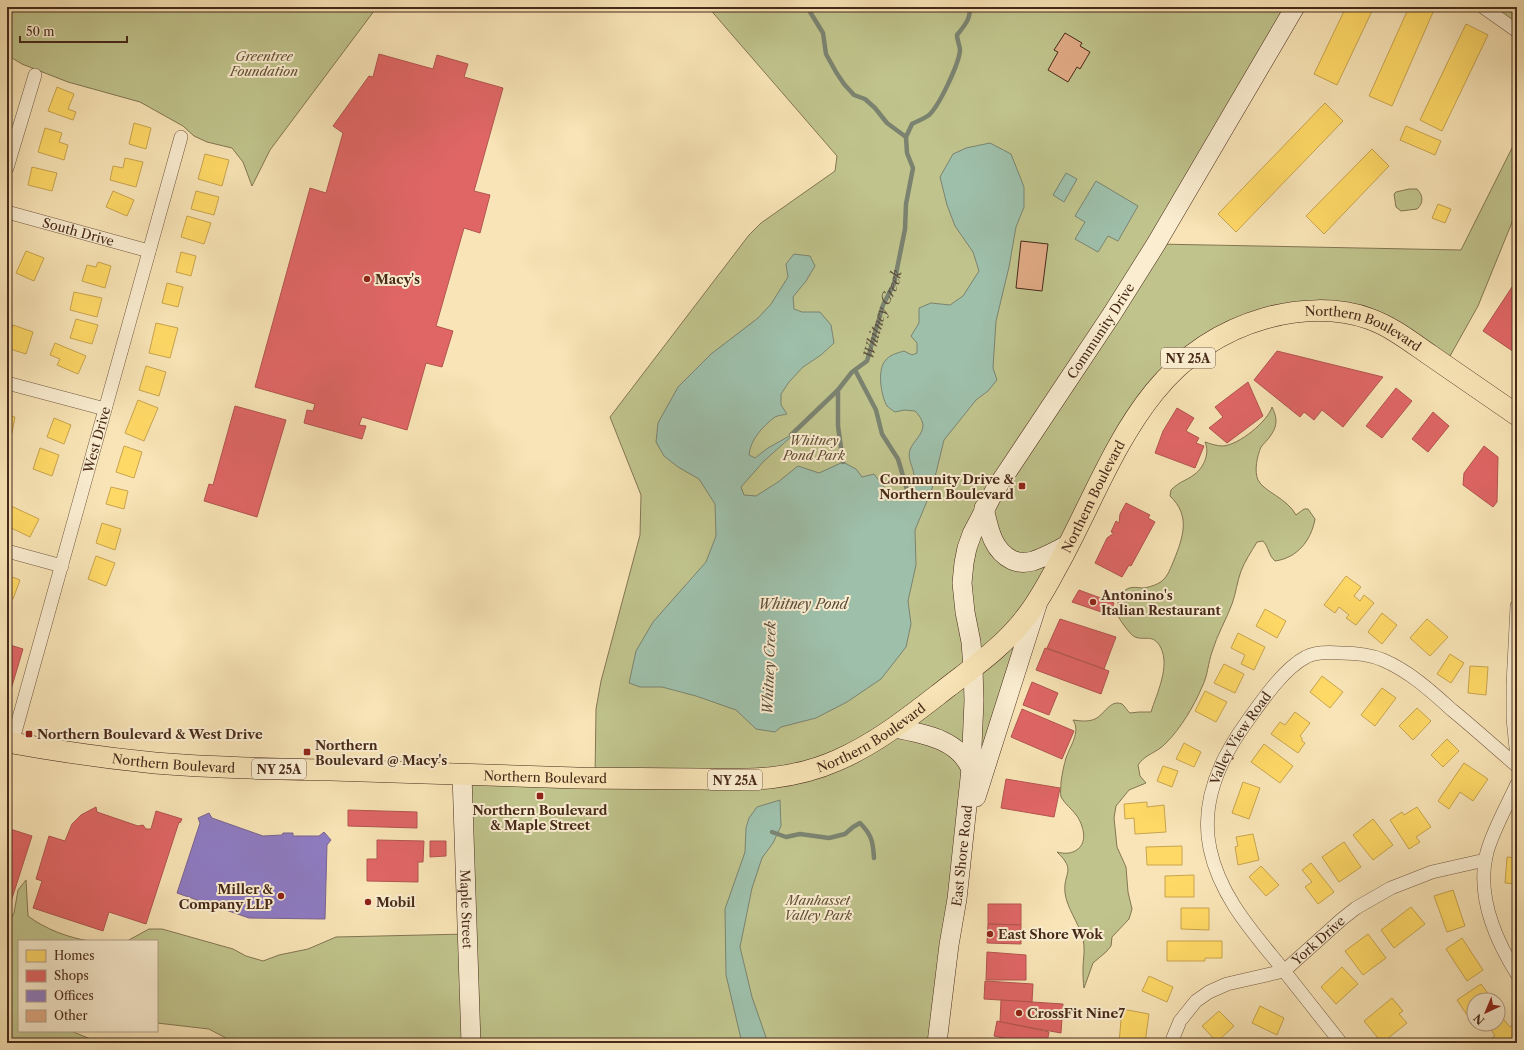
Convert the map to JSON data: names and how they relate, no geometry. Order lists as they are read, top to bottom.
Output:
{
  "streets": {
    "main road": [
      "Community Drive",
      "Northern Boulevard",
      "NY 25A",
      "East Shore Road",
      "Maple Street"
    ],
    "street": [
      "South Drive",
      "West Drive",
      "Valley View Road",
      "York Drive"
    ]
  },
  "crossings": [
    ["South Drive", "West Drive"],
    ["Community Drive", "Northern Boulevard"],
    ["Community Drive", "East Shore Road"],
    ["Northern Boulevard", "West Drive"],
    ["Northern Boulevard", "East Shore Road"],
    ["Northern Boulevard", "Maple Street"],
    ["Valley View Road", "York Drive"]
  ],
  "water": ["Whitney Creek", "Whitney Pond"],
  "parks": ["Greentree Foundation", "Whitney Pond Park", "Manhasset Valley Park"],
  "places": {
    "other": [
      "Macy's",
      "Antonino's Italian Restaurant",
      "Miller & Company LLP",
      "Mobil",
      "East Shore Wok",
      "CrossFit Nine7"
    ],
    "transit": [
      "Community Drive & Northern Boulevard",
      "Northern Boulevard & West Drive",
      "Northern Boulevard @ Macy's",
      "Northern Boulevard & Maple Street"
    ]
  },
  "legend": [
    "Homes",
    "Shops",
    "Offices",
    "Other"
  ],
  "scale_bar": "50 m",
  "north": "bottom left"
}
